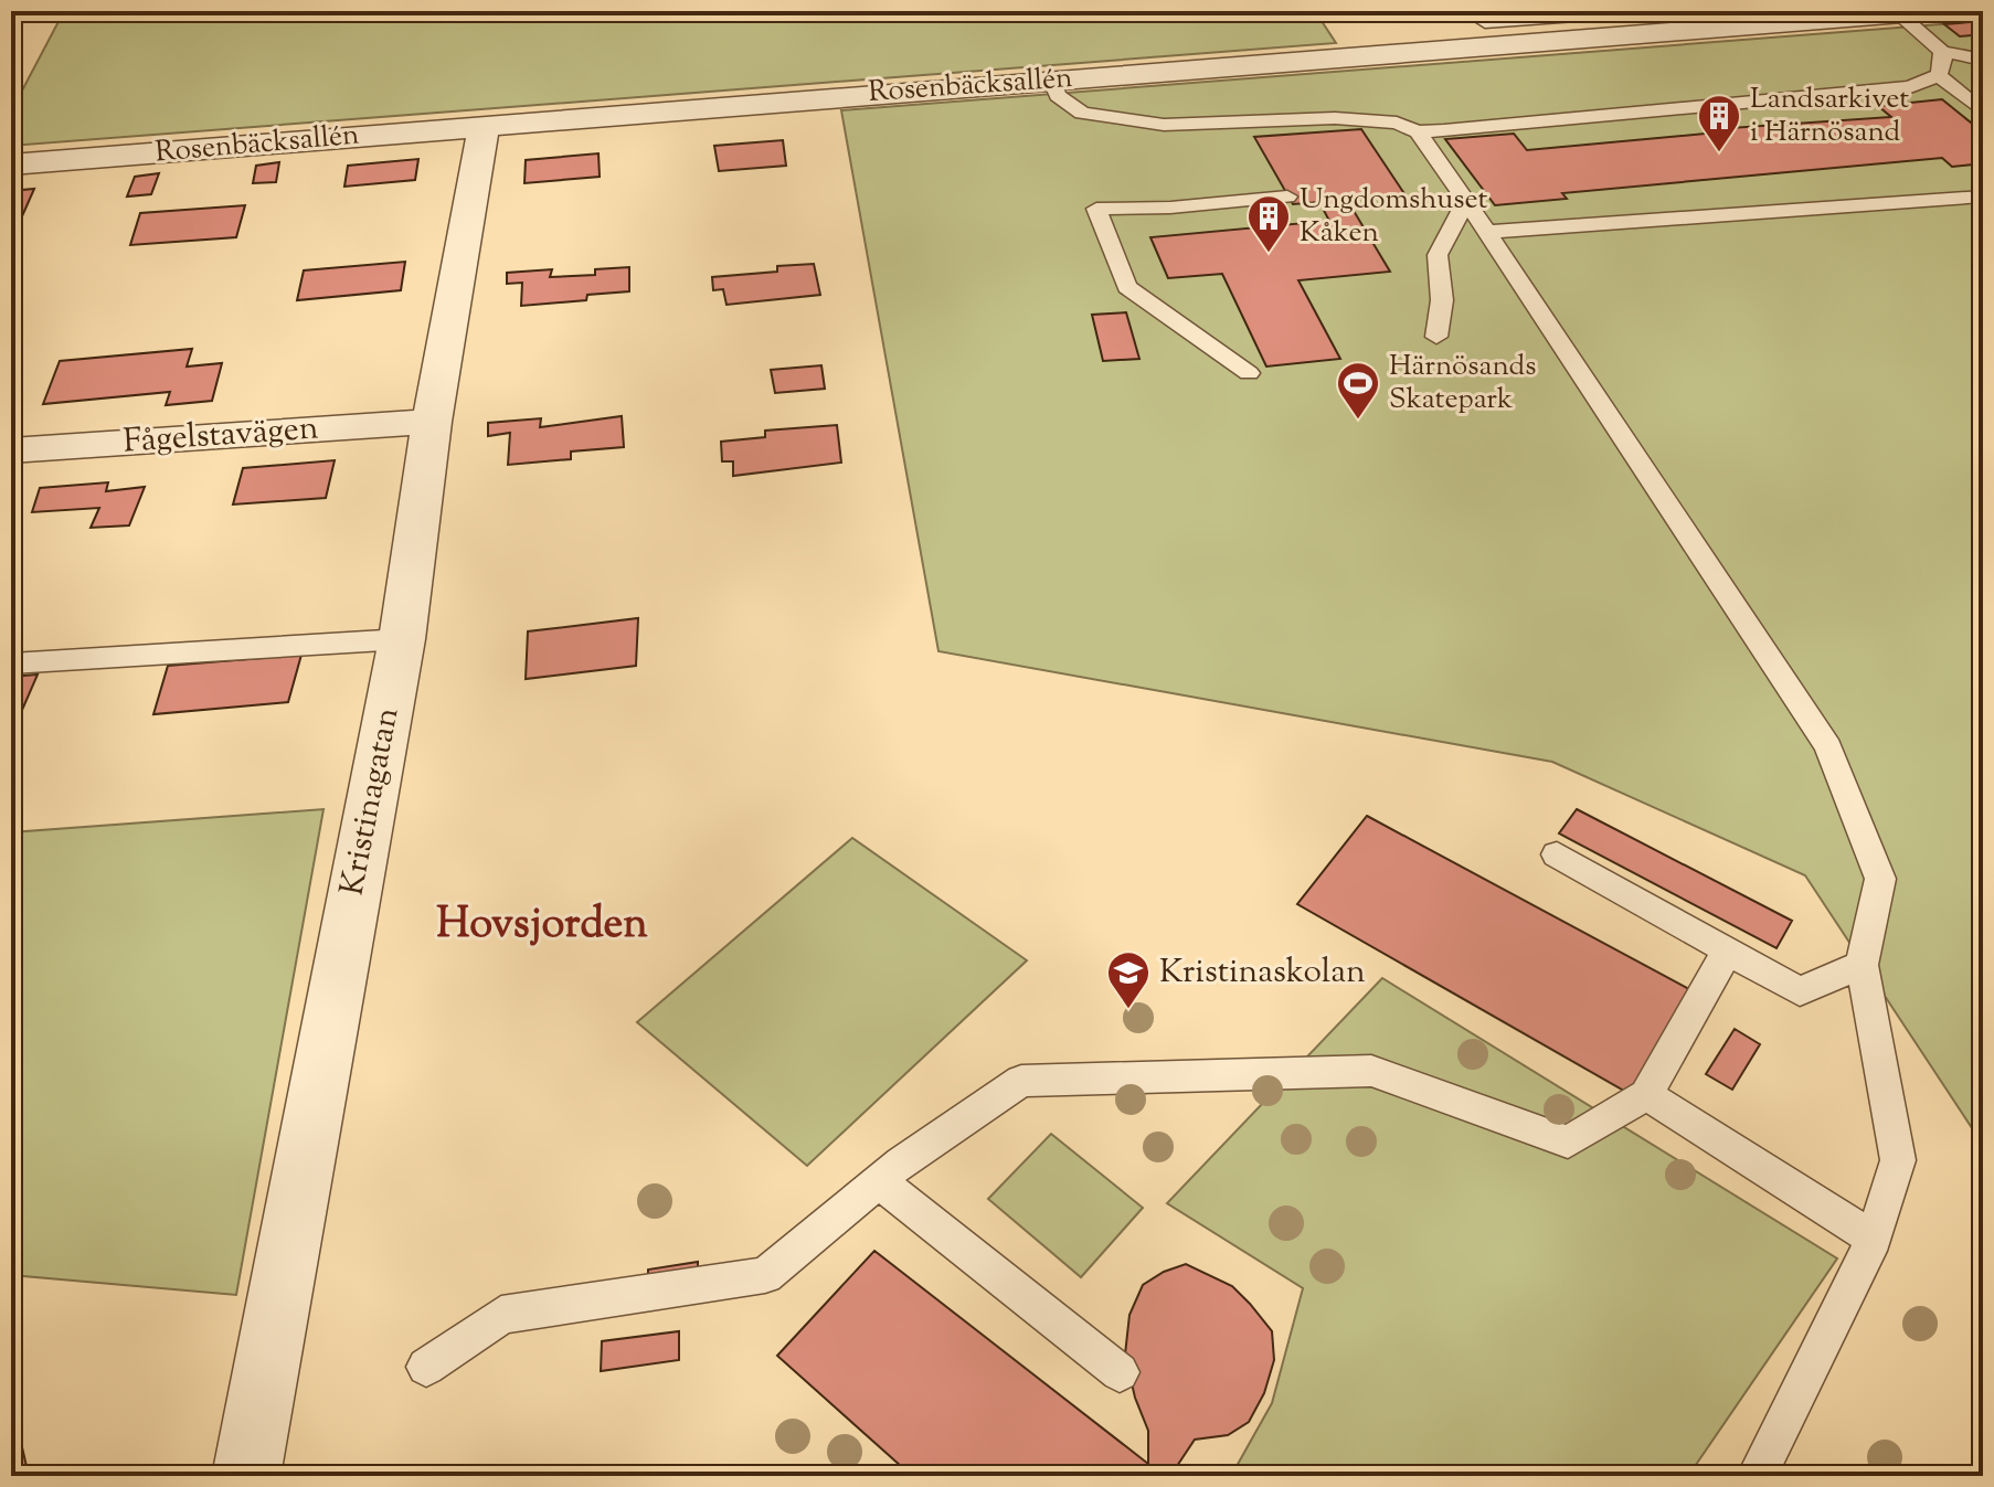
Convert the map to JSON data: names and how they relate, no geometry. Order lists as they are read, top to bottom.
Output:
{
  "streets": {
    "street": ["Rosenbäcksallén", "Fågelstavägen", "Kristinagatan"]
  },
  "crossings": [
    ["Rosenbäcksallén", "Kristinagatan"],
    ["Fågelstavägen", "Kristinagatan"]
  ],
  "districts": ["Hovsjorden"],
  "places": {
    "building": ["Landsarkivet i Härnösand", "Ungdomshuset Kåken"],
    "sports": ["Härnösands Skatepark"],
    "school or university": ["Kristinaskolan"]
  }
}
